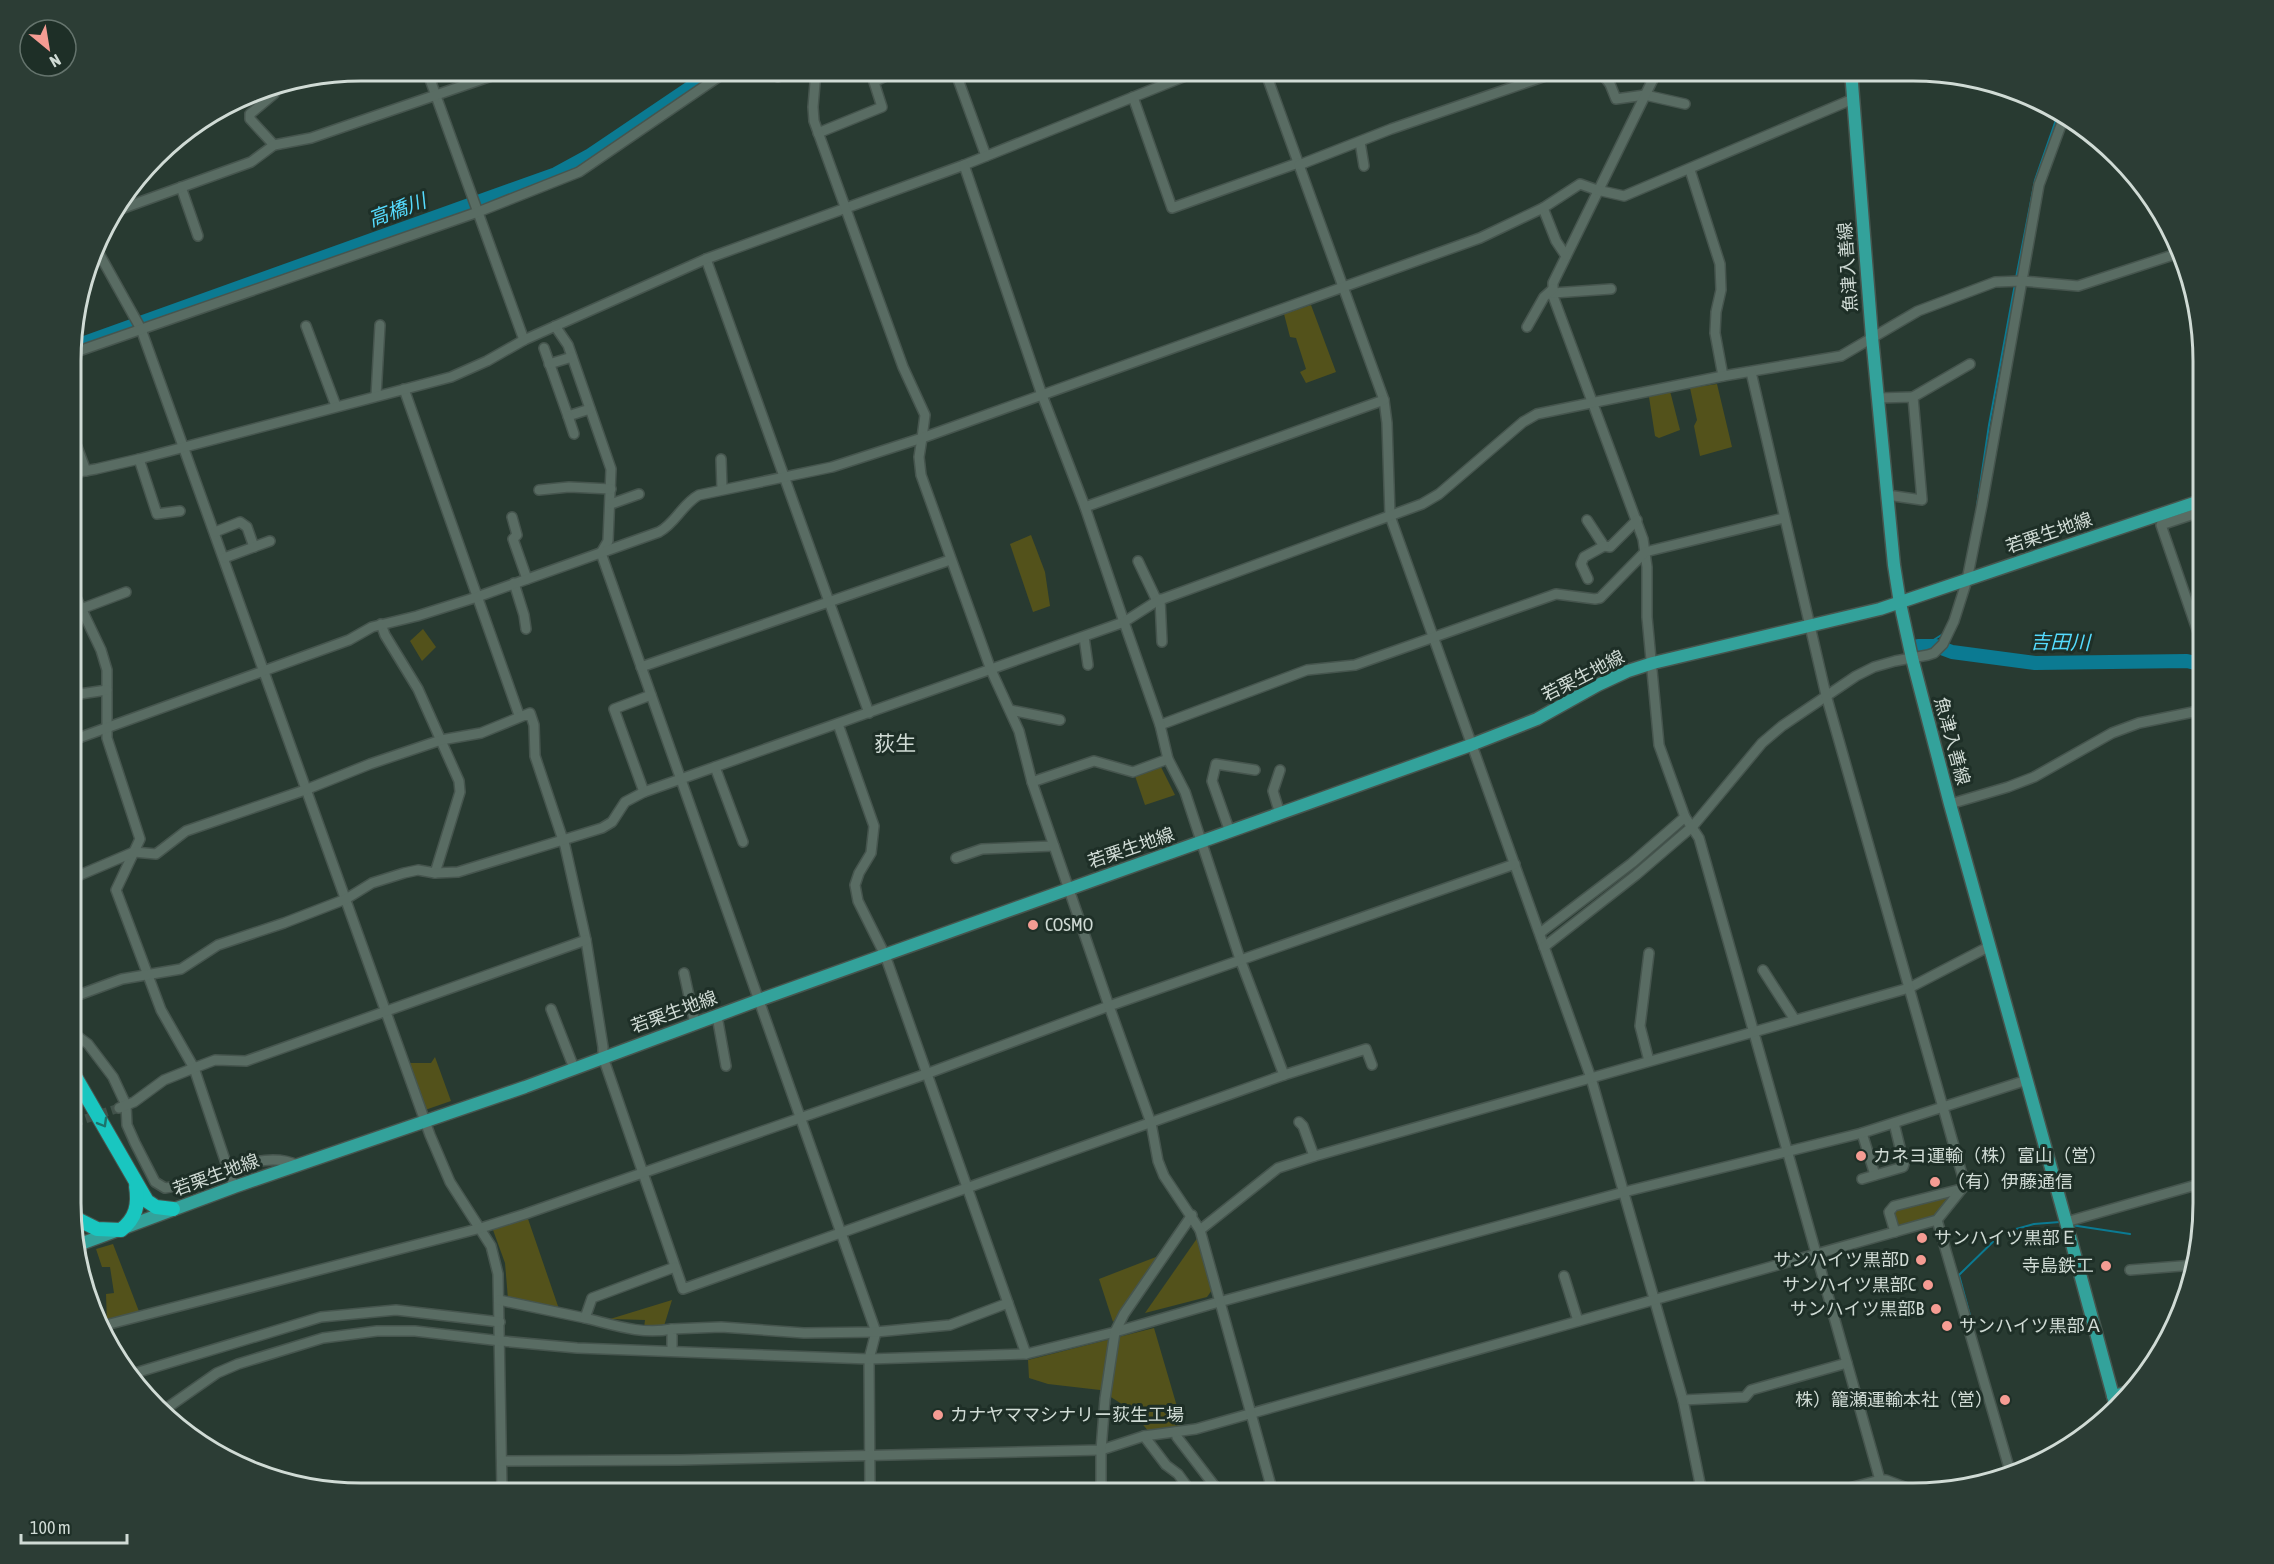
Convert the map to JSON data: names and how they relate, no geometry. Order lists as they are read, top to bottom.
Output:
{
  "streets": {
    "main road": ["魚津入善線", "若栗生地線"]
  },
  "crossings": [
    ["魚津入善線", "若栗生地線"]
  ],
  "districts": ["荻生"],
  "water": ["高橋川", "吉田川"],
  "places": [
    "COSMO",
    "カネヨ運輸（株）富山（営）",
    "（有）伊藤通信",
    "サンハイツ黒部Ｅ",
    "サンハイツ黒部D",
    "寺島鉄工",
    "サンハイツ黒部C",
    "サンハイツ黒部B",
    "サンハイツ黒部Ａ",
    "株）籠瀬運輸本社（営）",
    "カナヤママシナリー荻生工場"
  ],
  "scale_bar": "100 m",
  "north": "bottom right"
}
